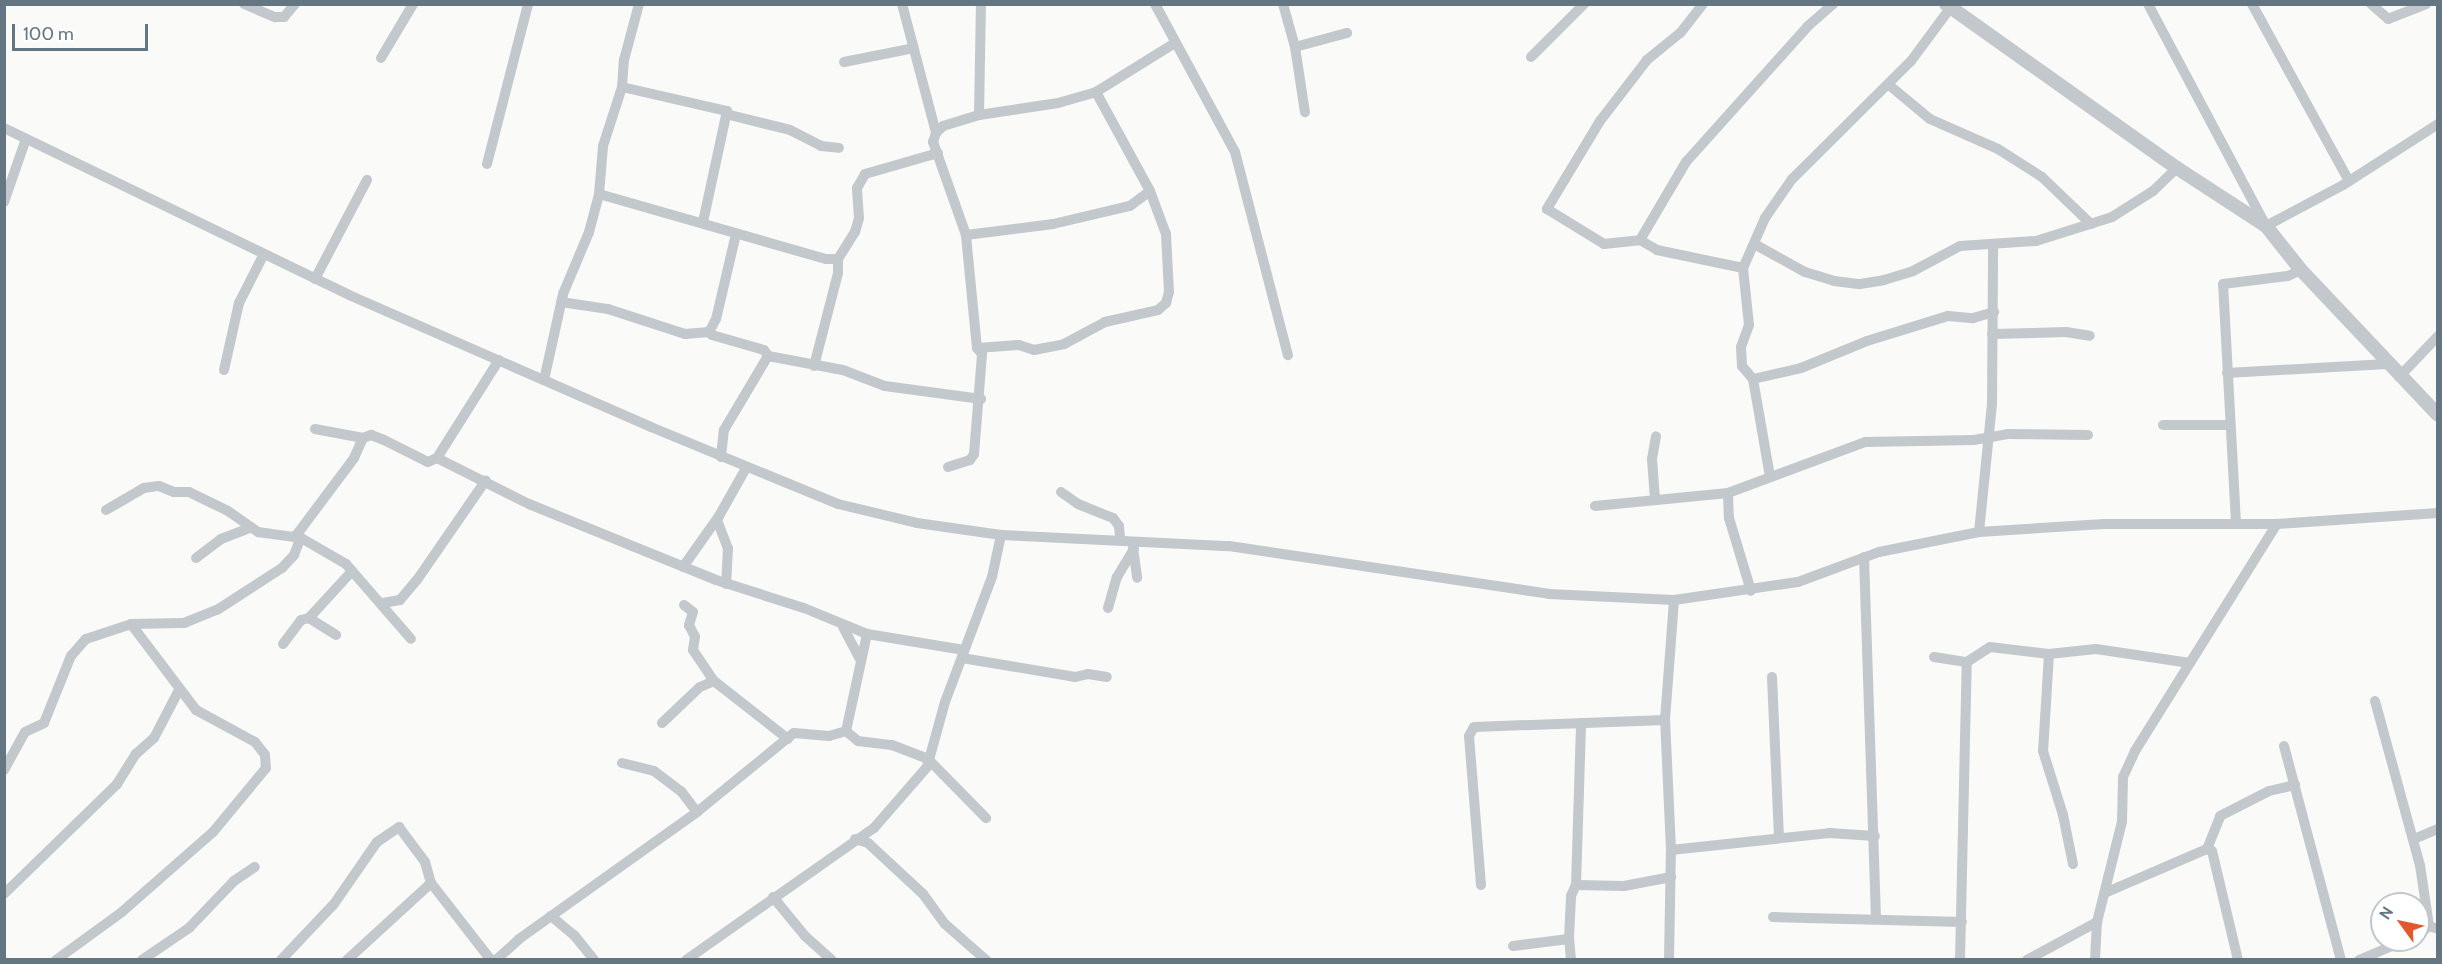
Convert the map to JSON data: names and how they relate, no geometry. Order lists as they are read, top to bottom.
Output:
{
  "scale_bar": "100 m",
  "north": "top left"
}
